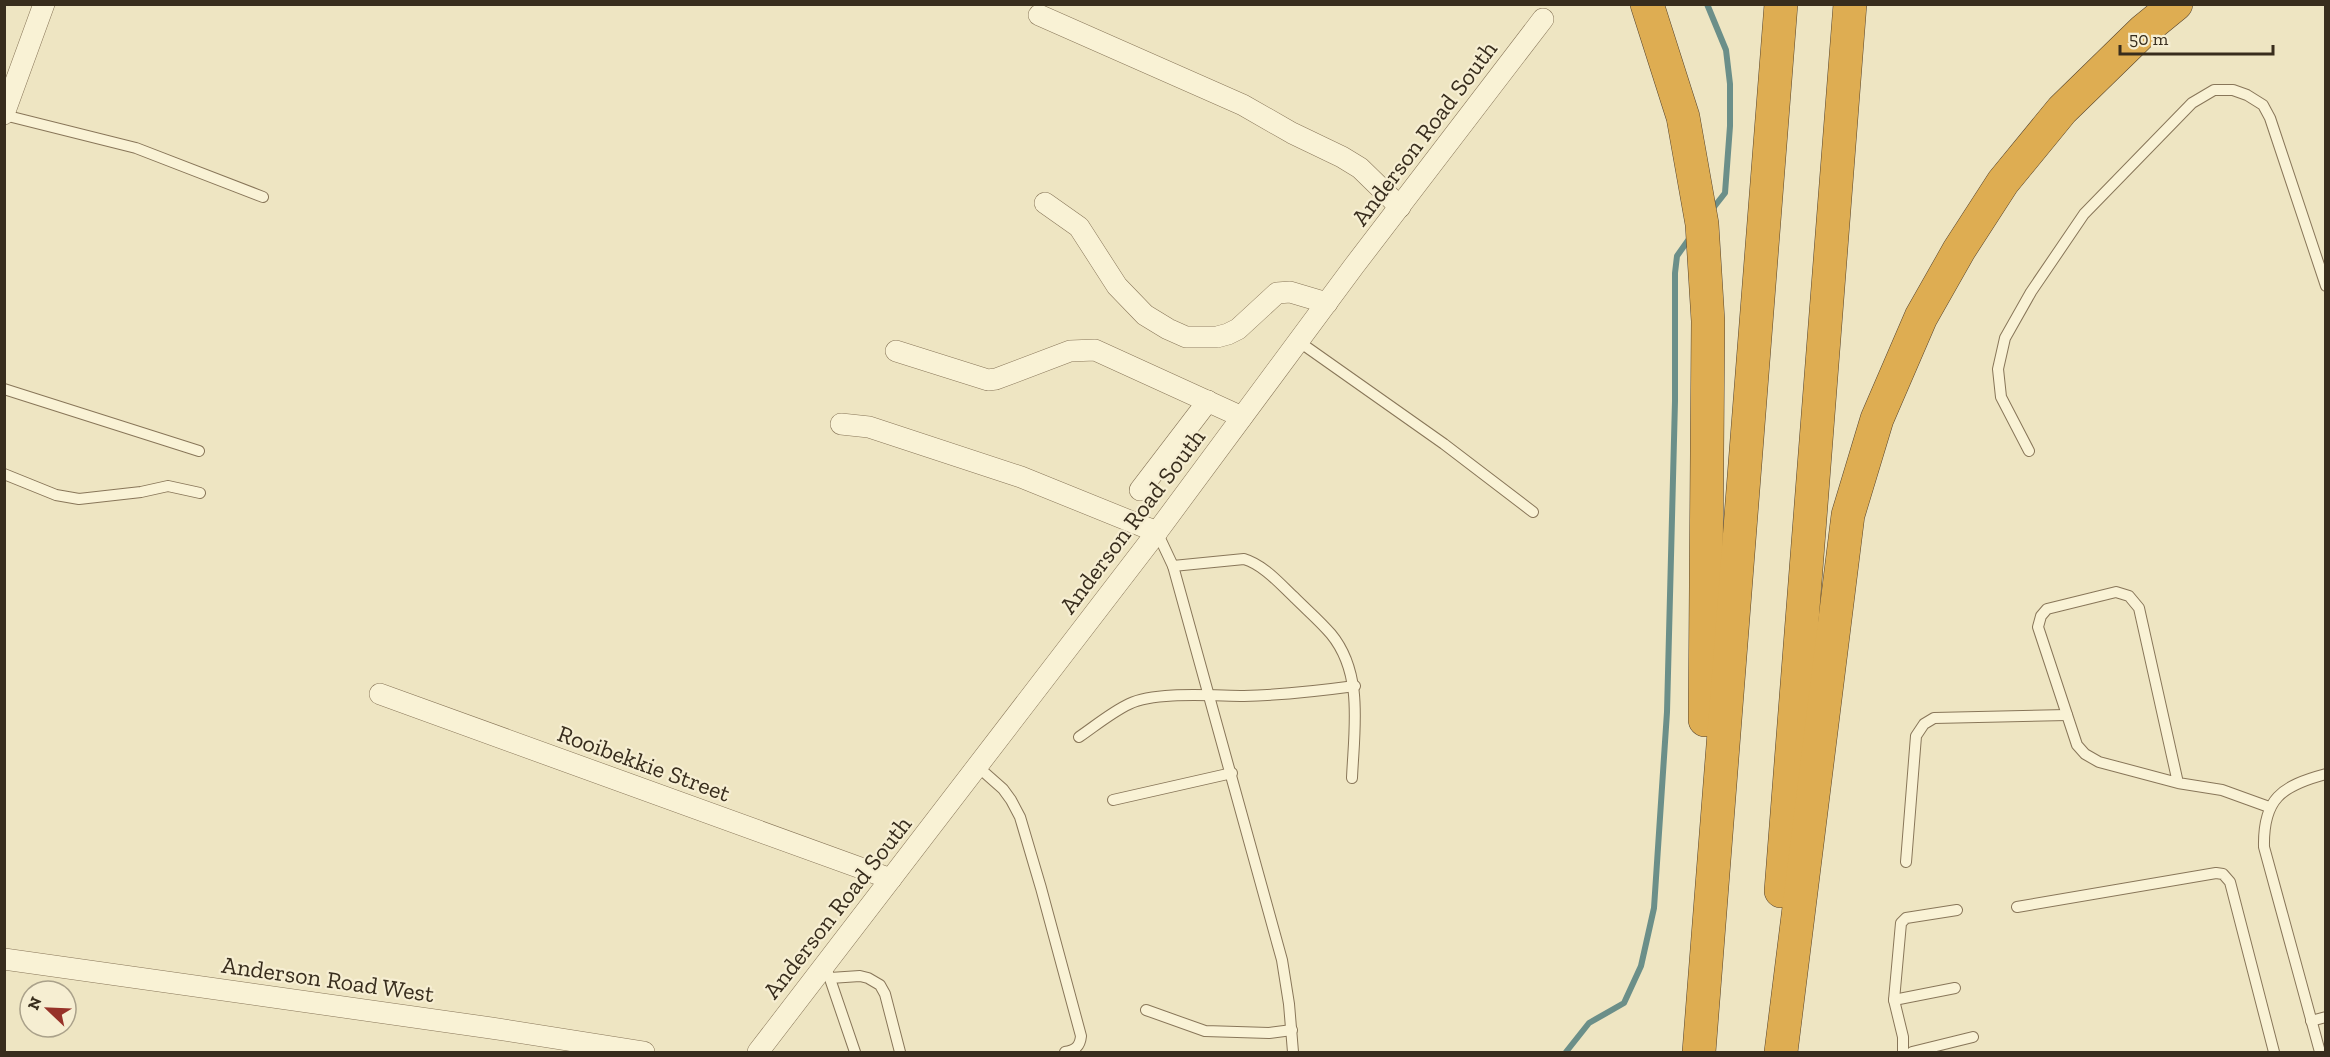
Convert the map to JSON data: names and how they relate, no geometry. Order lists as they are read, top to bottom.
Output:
{
  "streets": {
    "street": ["Anderson Road South", "Rooibekkie Street", "Anderson Road West"]
  },
  "crossings": [
    ["Anderson Road South", "Rooibekkie Street"]
  ],
  "scale_bar": "50 m",
  "north": "top left"
}
